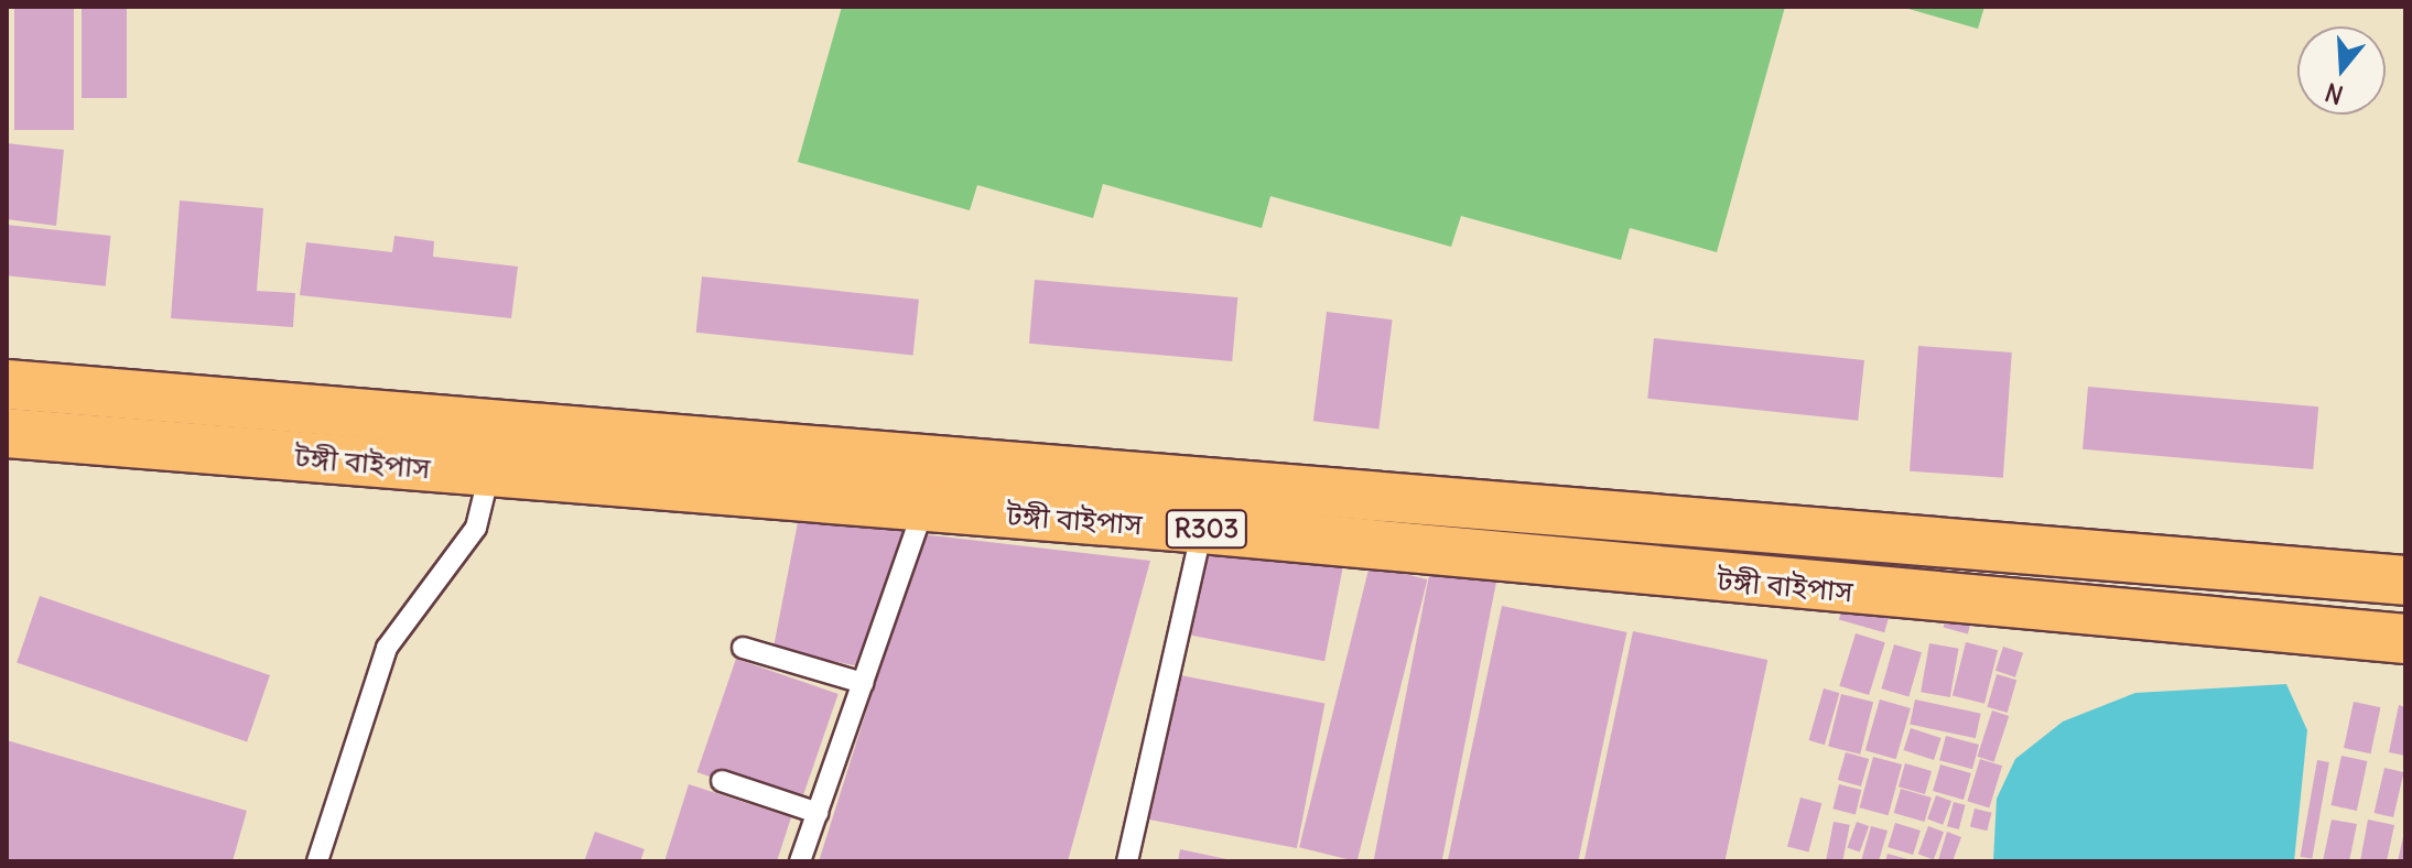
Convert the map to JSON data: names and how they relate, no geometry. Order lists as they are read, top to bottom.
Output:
{
  "streets": {
    "main road": ["টঙ্গী বাইপাস", "R303"]
  },
  "north": "bottom"
}
